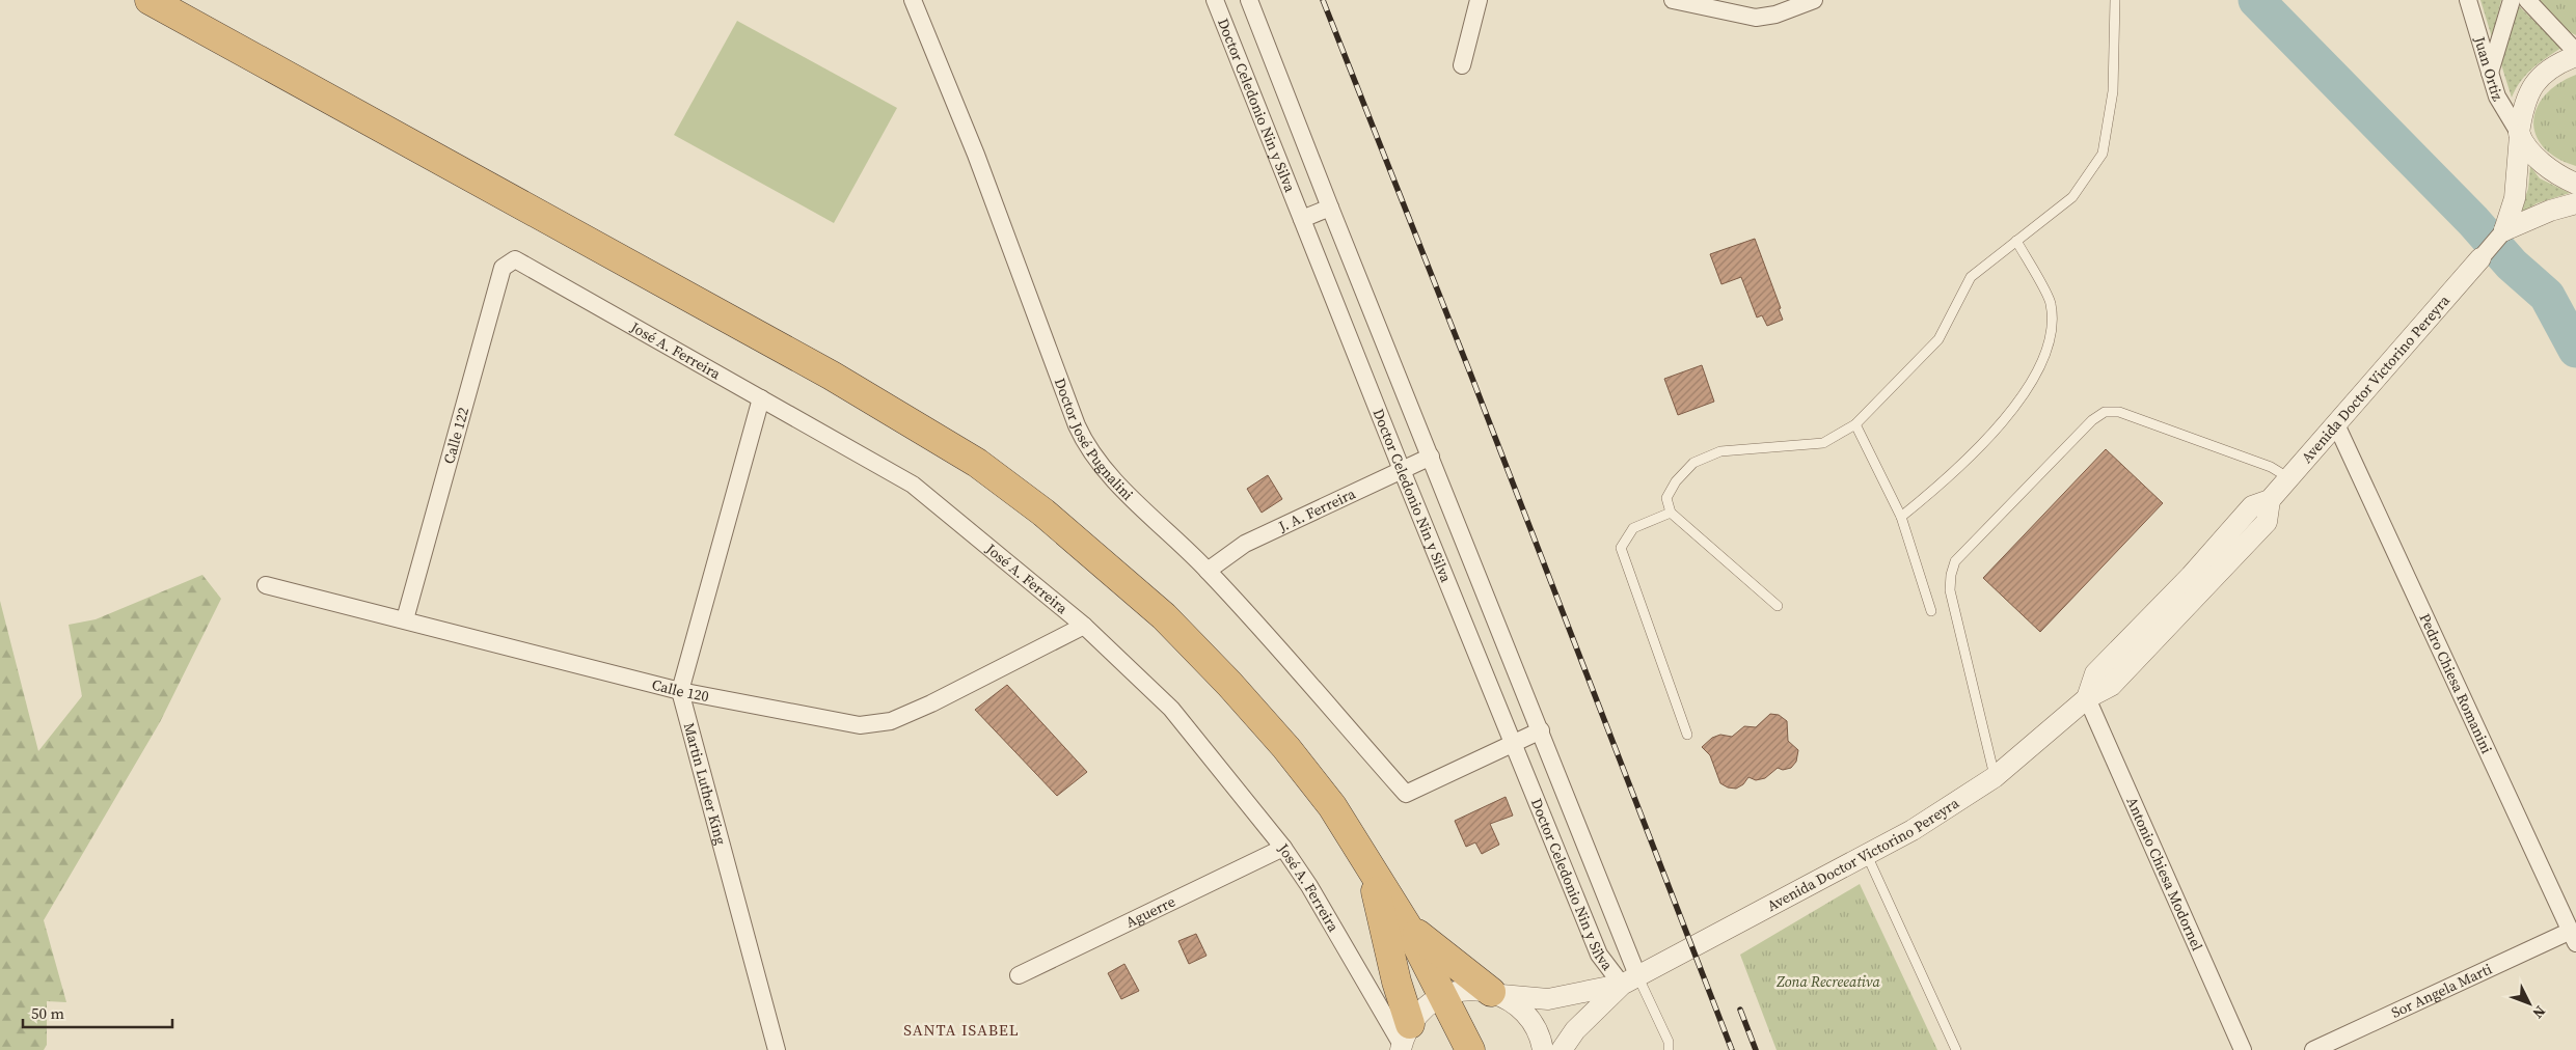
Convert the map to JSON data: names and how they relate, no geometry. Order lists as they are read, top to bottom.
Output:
{
  "streets": {
    "street": [
      "Juan Ortiz",
      "Doctor Celedonio Nin y Silva",
      "José A. Ferreira",
      "Avenida Doctor Victorino Pereyra",
      "Calle 122",
      "Doctor José Pugnalini",
      "J. A. Ferreira",
      "Pedro Chiesa Romanini",
      "Calle 120",
      "Martin Luther King",
      "Antonio Chiesa Modornel",
      "Aguerre",
      "Sor Angela Marti"
    ]
  },
  "crossings": [
    ["Doctor Celedonio Nin y Silva", "Avenida Doctor Victorino Pereyra"],
    ["Doctor Celedonio Nin y Silva", "Doctor José Pugnalini"],
    ["Doctor Celedonio Nin y Silva", "J. A. Ferreira"],
    ["José A. Ferreira", "Calle 122"],
    ["José A. Ferreira", "Calle 120"],
    ["José A. Ferreira", "Aguerre"],
    ["Avenida Doctor Victorino Pereyra", "Pedro Chiesa Romanini"],
    ["Avenida Doctor Victorino Pereyra", "Antonio Chiesa Modornel"],
    ["Calle 122", "Calle 120"],
    ["Doctor José Pugnalini", "J. A. Ferreira"],
    ["Pedro Chiesa Romanini", "Sor Angela Marti"],
    ["Calle 120", "Martin Luther King"]
  ],
  "districts": ["SANTA ISABEL"],
  "parks": ["Zona Recreeativa"],
  "scale_bar": "50 m",
  "north": "bottom right"
}
